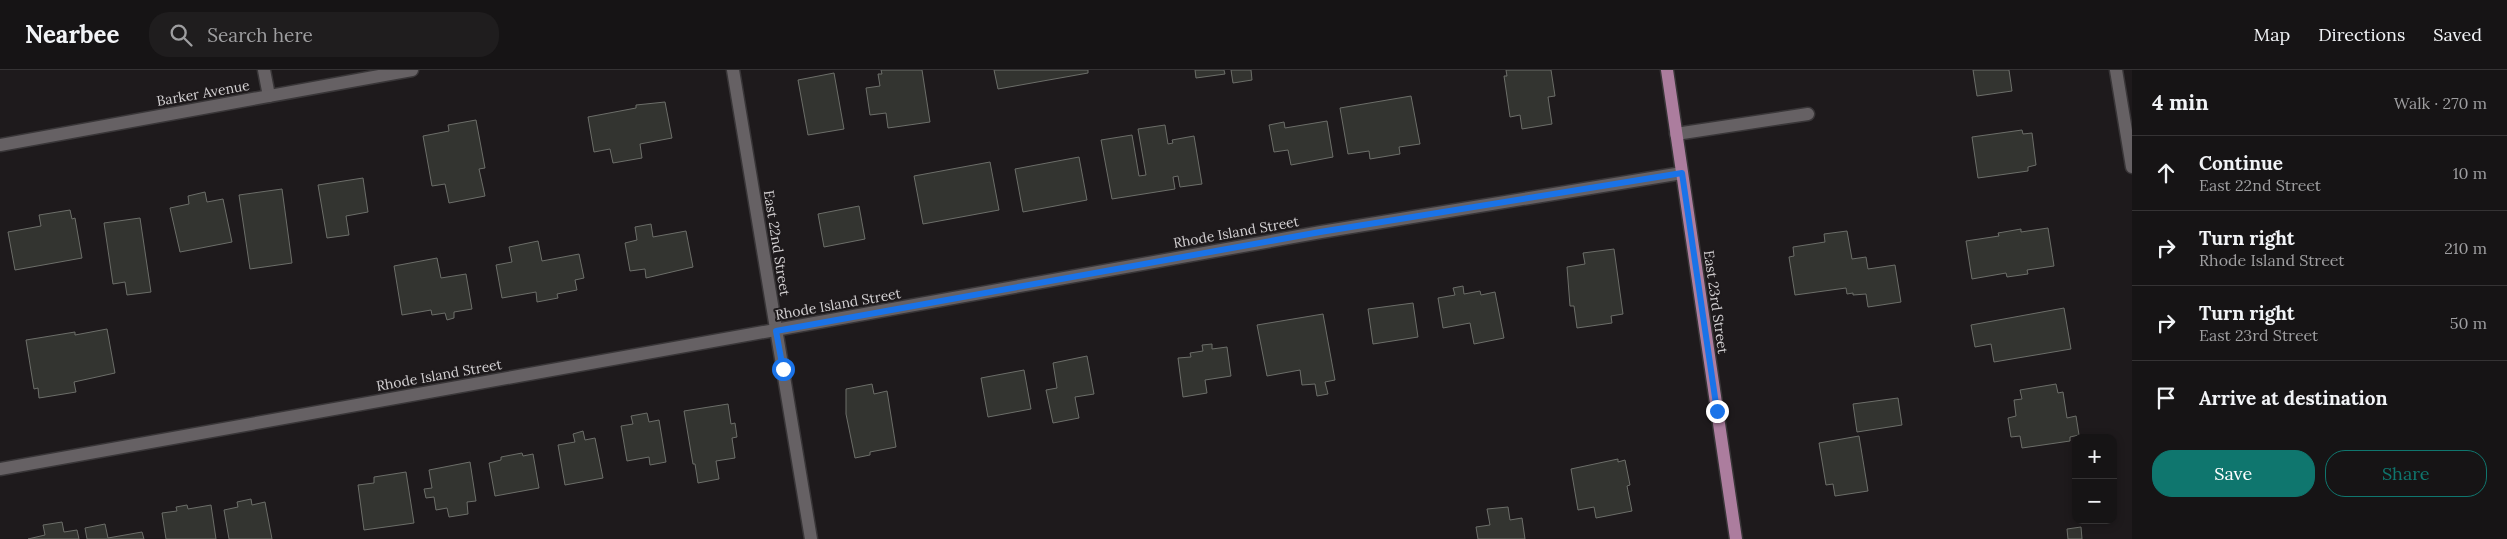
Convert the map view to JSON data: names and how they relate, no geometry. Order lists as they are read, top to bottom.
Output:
{
  "streets": {
    "main road": ["East 23rd Street"],
    "street": ["Barker Avenue", "Rhode Island Street", "East 22nd Street"]
  },
  "crossings": [
    ["Rhode Island Street", "East 22nd Street"],
    ["Rhode Island Street", "East 23rd Street"]
  ],
  "page": {
    "header": "Nearbee",
    "search": "Search here",
    "nav": ["Map", "Directions", "Saved"],
    "heading": ["4 min", "Walk · 270 m"],
    "list": [
      ["Continue", "East 22nd Street", "10 m"],
      ["Turn right", "Rhode Island Street", "210 m"],
      ["Turn right", "East 23rd Street", "50 m"],
      "Arrive at destination"
    ],
    "map_buttons": ["+", "−"],
    "buttons": ["Save", "Share"]
  }
}
